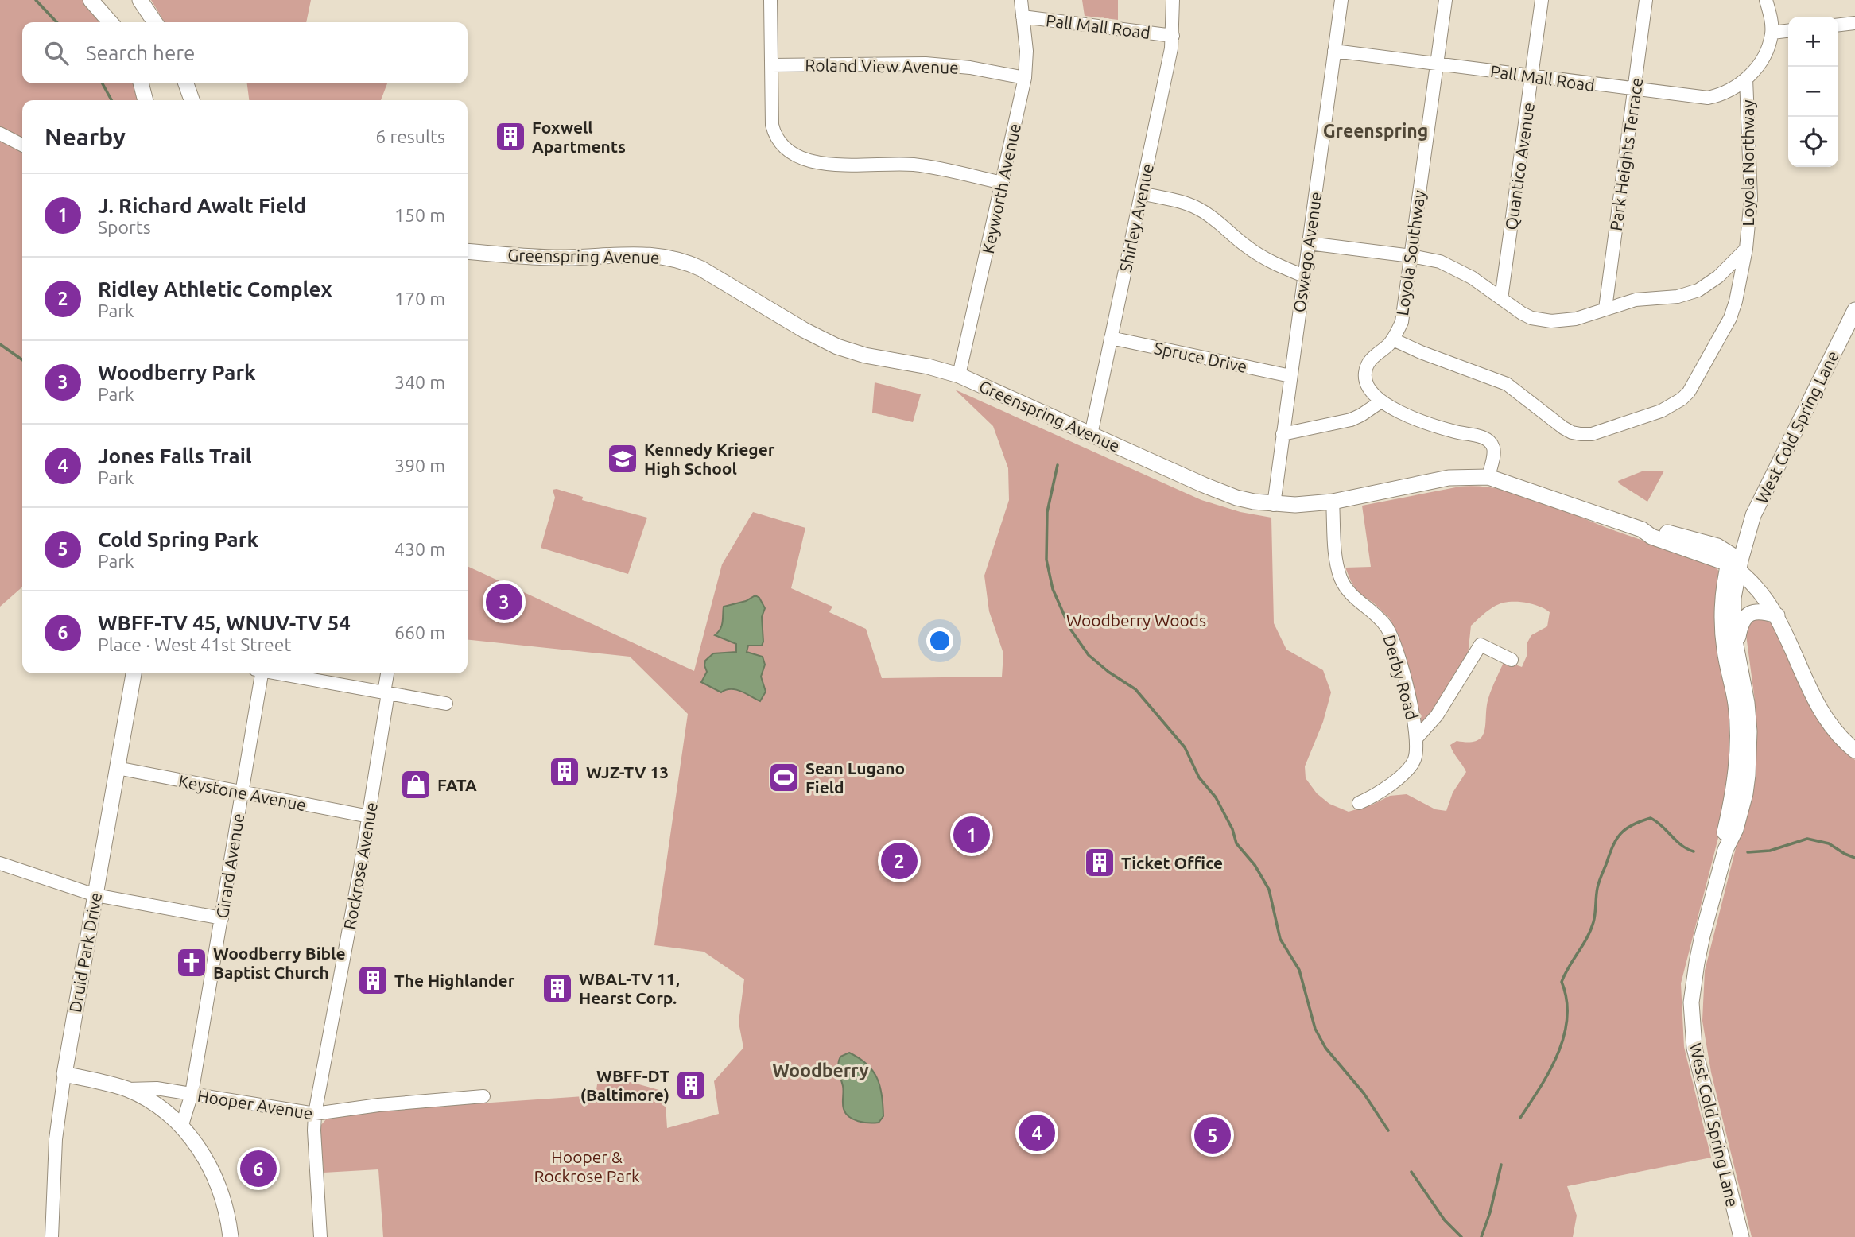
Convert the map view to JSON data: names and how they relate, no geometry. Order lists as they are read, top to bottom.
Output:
{
  "streets": {
    "main road": ["Greenspring Avenue", "West Cold Spring Lane", "Druid Park Drive"],
    "street": [
      "Pall Mall Road",
      "Roland View Avenue",
      "Park Heights Terrace",
      "Loyola Northway",
      "Quantico Avenue",
      "Keyworth Avenue",
      "Shirley Avenue",
      "Oswego Avenue",
      "Loyola Southway",
      "Spruce Drive",
      "Derby Road",
      "Keystone Avenue",
      "Girard Avenue",
      "Rockrose Avenue",
      "Hooper Avenue"
    ]
  },
  "crossings": [
    ["Pall Mall Road", "Park Heights Terrace"],
    ["Pall Mall Road", "Loyola Northway"],
    ["Pall Mall Road", "Quantico Avenue"],
    ["Pall Mall Road", "Keyworth Avenue"],
    ["Pall Mall Road", "Shirley Avenue"],
    ["Pall Mall Road", "Oswego Avenue"],
    ["Pall Mall Road", "Loyola Southway"],
    ["Roland View Avenue", "Keyworth Avenue"],
    ["Loyola Northway", "Loyola Southway"],
    ["Keyworth Avenue", "Greenspring Avenue"],
    ["Shirley Avenue", "Greenspring Avenue"],
    ["Shirley Avenue", "Spruce Drive"],
    ["Oswego Avenue", "Greenspring Avenue"],
    ["Oswego Avenue", "Spruce Drive"],
    ["Greenspring Avenue", "West Cold Spring Lane"],
    ["Greenspring Avenue", "Derby Road"],
    ["Keystone Avenue", "Girard Avenue"],
    ["Keystone Avenue", "Rockrose Avenue"],
    ["Keystone Avenue", "Druid Park Drive"],
    ["Girard Avenue", "Hooper Avenue"],
    ["Rockrose Avenue", "Hooper Avenue"]
  ],
  "districts": ["Greenspring", "Woodberry"],
  "parks": ["Woodberry Woods", "Hooper & Rockrose Park"],
  "places": {
    "building": [
      "Foxwell Apartments",
      "WJZ-TV 13",
      "Ticket Office",
      "The Highlander",
      "WBAL-TV 11, Hearst Corp.",
      "WBFF-DT (Baltimore)"
    ],
    "school or university": ["Kennedy Krieger High School"],
    "sports": ["Sean Lugano Field"],
    "shop": ["FATA"],
    "church": ["Woodberry Bible Baptist Church"]
  },
  "page": {
    "map_buttons": ["+", "−"],
    "search": "Search here",
    "heading": ["Nearby", "6 results"],
    "list": [
      {
        "mark": "1",
        "name": "J. Richard Awalt Field",
        "note": "Sports",
        "value": "150 m"
      },
      {
        "mark": "2",
        "name": "Ridley Athletic Complex",
        "note": "Park",
        "value": "170 m"
      },
      {
        "mark": "3",
        "name": "Woodberry Park",
        "note": "Park",
        "value": "340 m"
      },
      {
        "mark": "4",
        "name": "Jones Falls Trail",
        "note": "Park",
        "value": "390 m"
      },
      {
        "mark": "5",
        "name": "Cold Spring Park",
        "note": "Park",
        "value": "430 m"
      },
      {
        "mark": "6",
        "name": "WBFF-TV 45, WNUV-TV 54",
        "note": "Place · West 41st Street",
        "value": "660 m"
      }
    ],
    "pins": [
      "3",
      "1",
      "2",
      "4",
      "5",
      "6"
    ]
  }
}
